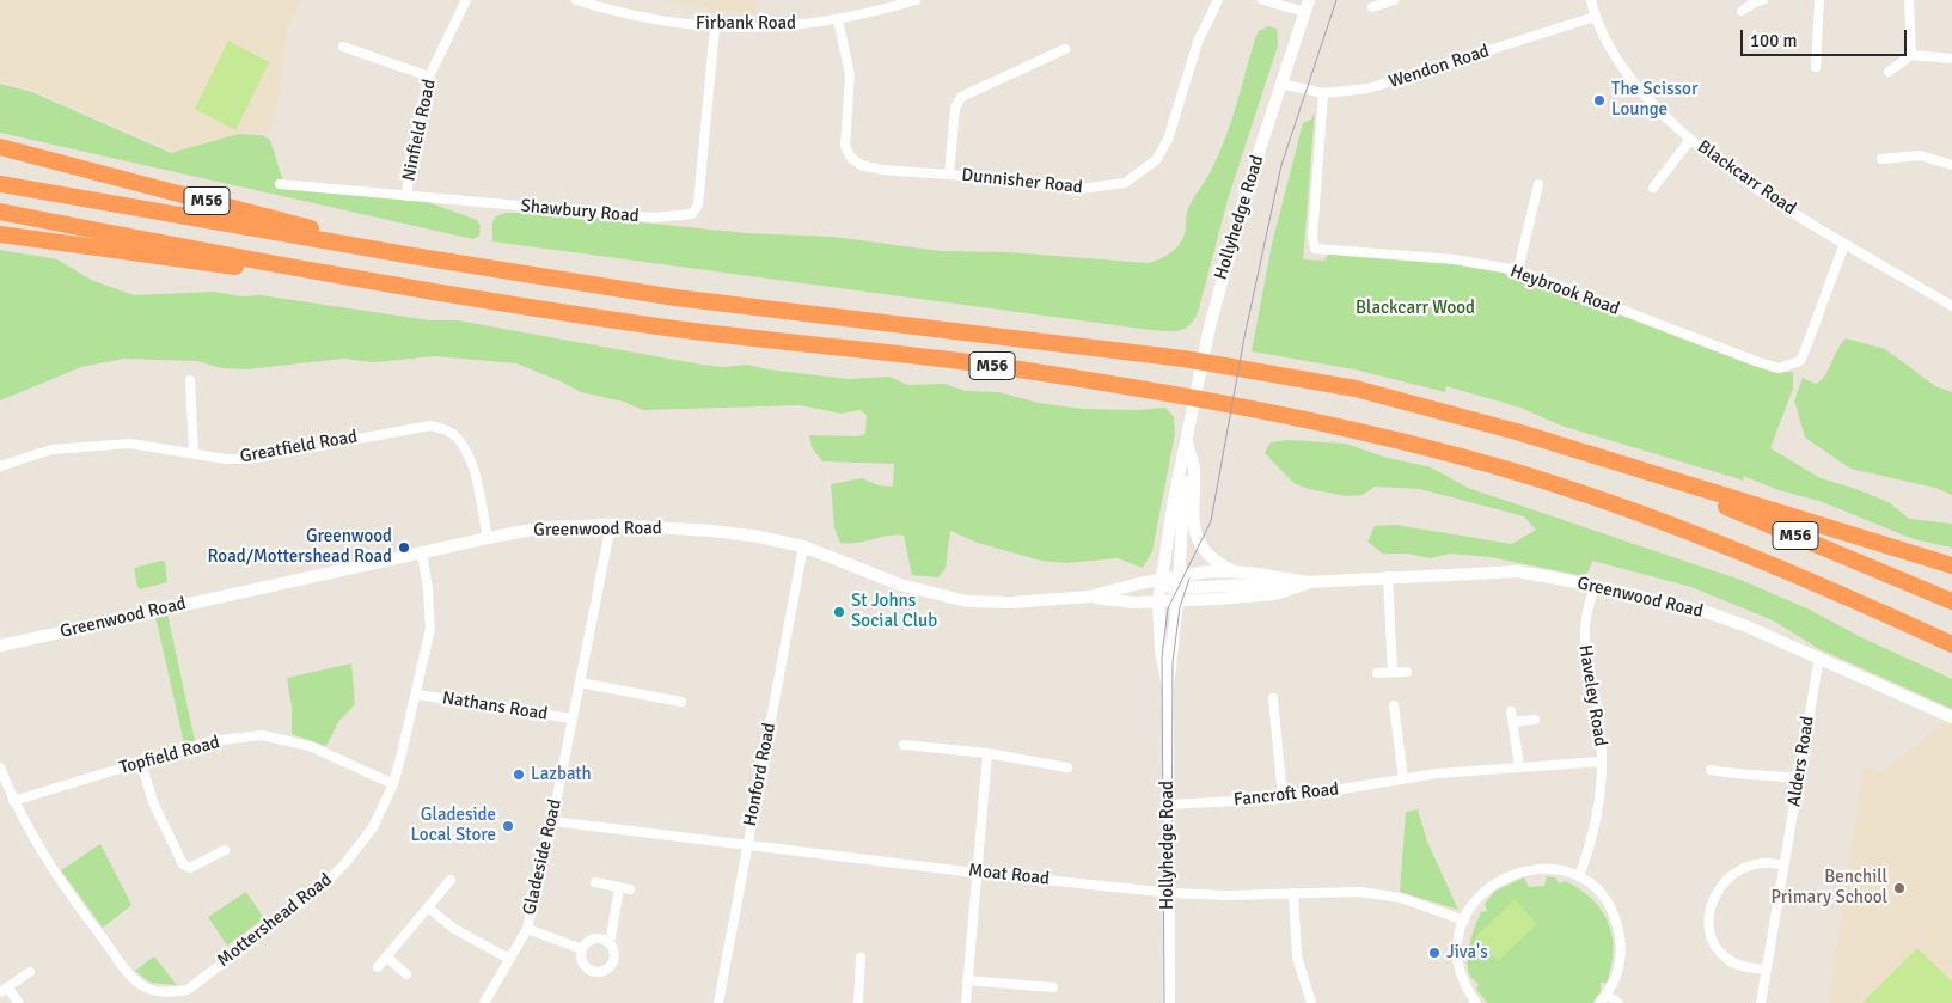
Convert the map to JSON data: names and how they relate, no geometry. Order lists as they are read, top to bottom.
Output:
{
  "streets": {
    "highway": ["M56"],
    "street": [
      "Firbank Road",
      "Wendon Road",
      "Ninfield Road",
      "Blackcarr Road",
      "Dunnisher Road",
      "Shawbury Road",
      "Hollyhedge Road",
      "Heybrook Road",
      "Greatfield Road",
      "Greenwood Road",
      "Haveley Road",
      "Nathans Road",
      "Topfield Road",
      "Alders Road",
      "Honford Road",
      "Fancroft Road",
      "Gladeside Road",
      "Moat Road",
      "Mottershead Road"
    ]
  },
  "crossings": [
    ["Firbank Road", "Dunnisher Road"],
    ["Firbank Road", "Shawbury Road"],
    ["Wendon Road", "Blackcarr Road"],
    ["Wendon Road", "Hollyhedge Road"],
    ["Wendon Road", "Heybrook Road"],
    ["Ninfield Road", "Shawbury Road"],
    ["Blackcarr Road", "Heybrook Road"],
    ["Hollyhedge Road", "Greenwood Road"],
    ["Hollyhedge Road", "Fancroft Road"],
    ["Hollyhedge Road", "Moat Road"],
    ["Greatfield Road", "Greenwood Road"],
    ["Greenwood Road", "Haveley Road"],
    ["Greenwood Road", "Alders Road"],
    ["Greenwood Road", "Honford Road"],
    ["Greenwood Road", "Gladeside Road"],
    ["Greenwood Road", "Mottershead Road"],
    ["Haveley Road", "Fancroft Road"],
    ["Nathans Road", "Gladeside Road"],
    ["Nathans Road", "Mottershead Road"],
    ["Topfield Road", "Mottershead Road"],
    ["Honford Road", "Moat Road"],
    ["Gladeside Road", "Moat Road"]
  ],
  "parks": ["Blackcarr Wood"],
  "places": [
    "The Scissor Lounge",
    "Greenwood Road/Mottershead Road",
    "St Johns Social Club",
    "Lazbath",
    "Gladeside Local Store",
    "Benchill Primary School",
    "Jiva's"
  ],
  "scale_bar": "100 m"
}
